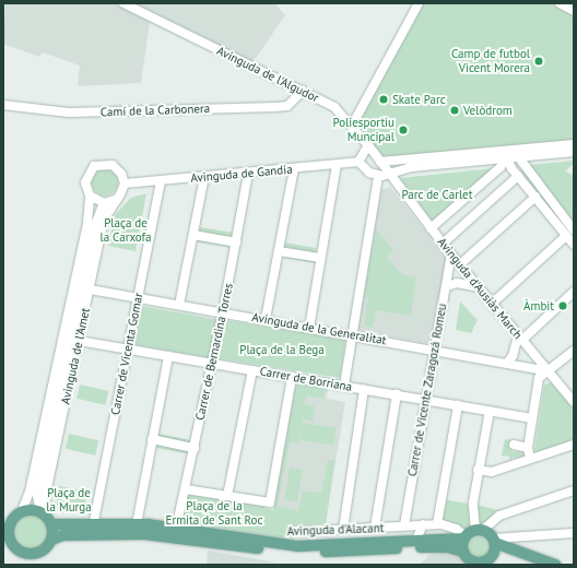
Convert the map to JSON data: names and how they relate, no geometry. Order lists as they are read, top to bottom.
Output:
{
  "streets": {
    "main road": ["Avinguda d'Alacant"],
    "street": [
      "Avinguda de l'Algudor",
      "Camí de la Carbonera",
      "Avinguda de Gandia",
      "Avinguda d'Ausiàs March",
      "Avinguda de la Generalitat",
      "Carrer de Bernardina Torres",
      "Carrer de Vicenta Gomar",
      "Avinguda de l'Amet",
      "Carrer de Borriana",
      "Carrer de Vicente Zaragozá Romeu"
    ]
  },
  "crossings": [
    ["Avinguda de l'Algudor", "Camí de la Carbonera"],
    ["Avinguda de l'Algudor", "Avinguda d'Ausiàs March"],
    ["Avinguda de Gandia", "Carrer de Bernardina Torres"],
    ["Avinguda de Gandia", "Carrer de Vicenta Gomar"],
    ["Avinguda de Gandia", "Avinguda de l'Amet"],
    ["Avinguda d'Ausiàs March", "Avinguda de la Generalitat"],
    ["Avinguda d'Ausiàs March", "Carrer de Vicente Zaragozá Romeu"],
    ["Avinguda de la Generalitat", "Carrer de Bernardina Torres"],
    ["Avinguda de la Generalitat", "Carrer de Vicenta Gomar"],
    ["Avinguda de la Generalitat", "Avinguda de l'Amet"],
    ["Avinguda de la Generalitat", "Carrer de Vicente Zaragozá Romeu"],
    ["Carrer de Bernardina Torres", "Carrer de Borriana"],
    ["Carrer de Bernardina Torres", "Avinguda d'Alacant"],
    ["Carrer de Vicenta Gomar", "Carrer de Borriana"],
    ["Carrer de Vicenta Gomar", "Avinguda d'Alacant"],
    ["Avinguda de l'Amet", "Carrer de Borriana"],
    ["Avinguda de l'Amet", "Avinguda d'Alacant"],
    ["Carrer de Borriana", "Carrer de Vicente Zaragozá Romeu"],
    ["Carrer de Vicente Zaragozá Romeu", "Avinguda d'Alacant"]
  ],
  "parks": [
    "Parc de Carlet",
    "Plaça de la Carxofa",
    "Plaça de la Bega",
    "Plaça de la Murga",
    "Plaça de la Ermita de Sant Roc"
  ],
  "places": [
    "Camp de futbol Vicent Morera",
    "Skate Parc",
    "Velòdrom",
    "Poliesportiu Muncipal",
    "Àmbit"
  ]
}
